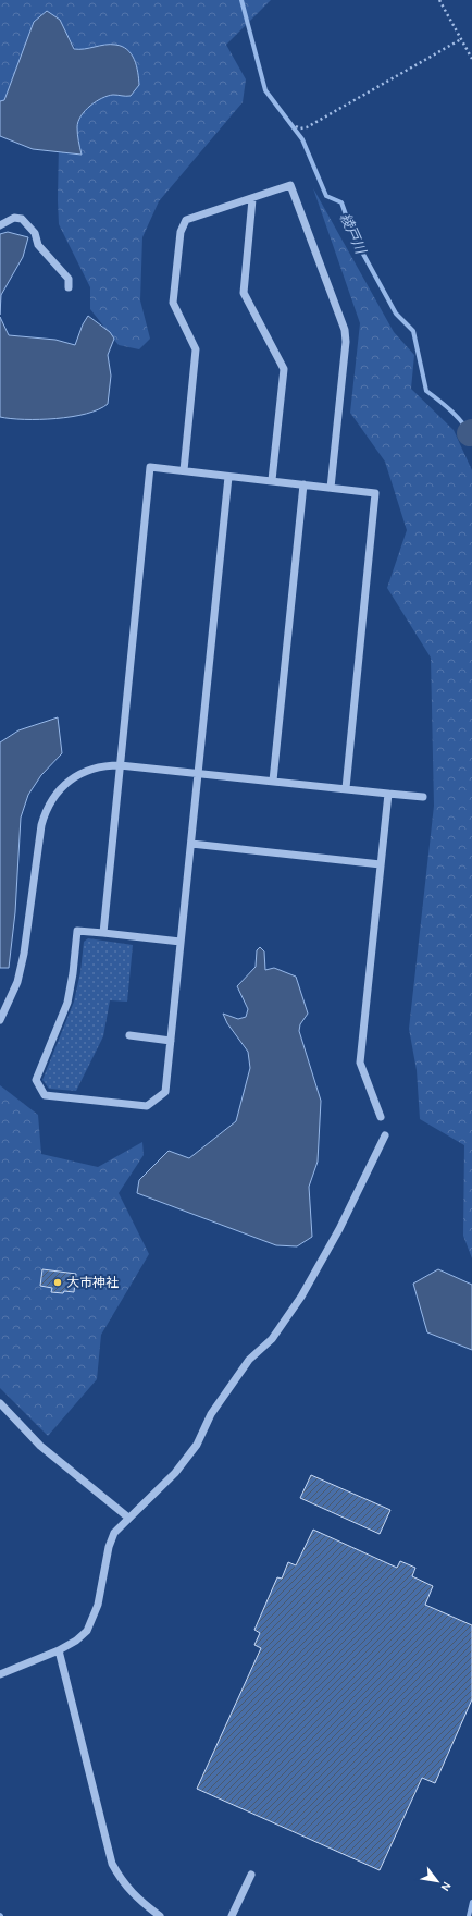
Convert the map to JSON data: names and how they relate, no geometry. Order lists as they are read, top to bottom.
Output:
{
  "water": ["綾戸川"],
  "places": ["大市神社"],
  "north": "bottom right"
}
